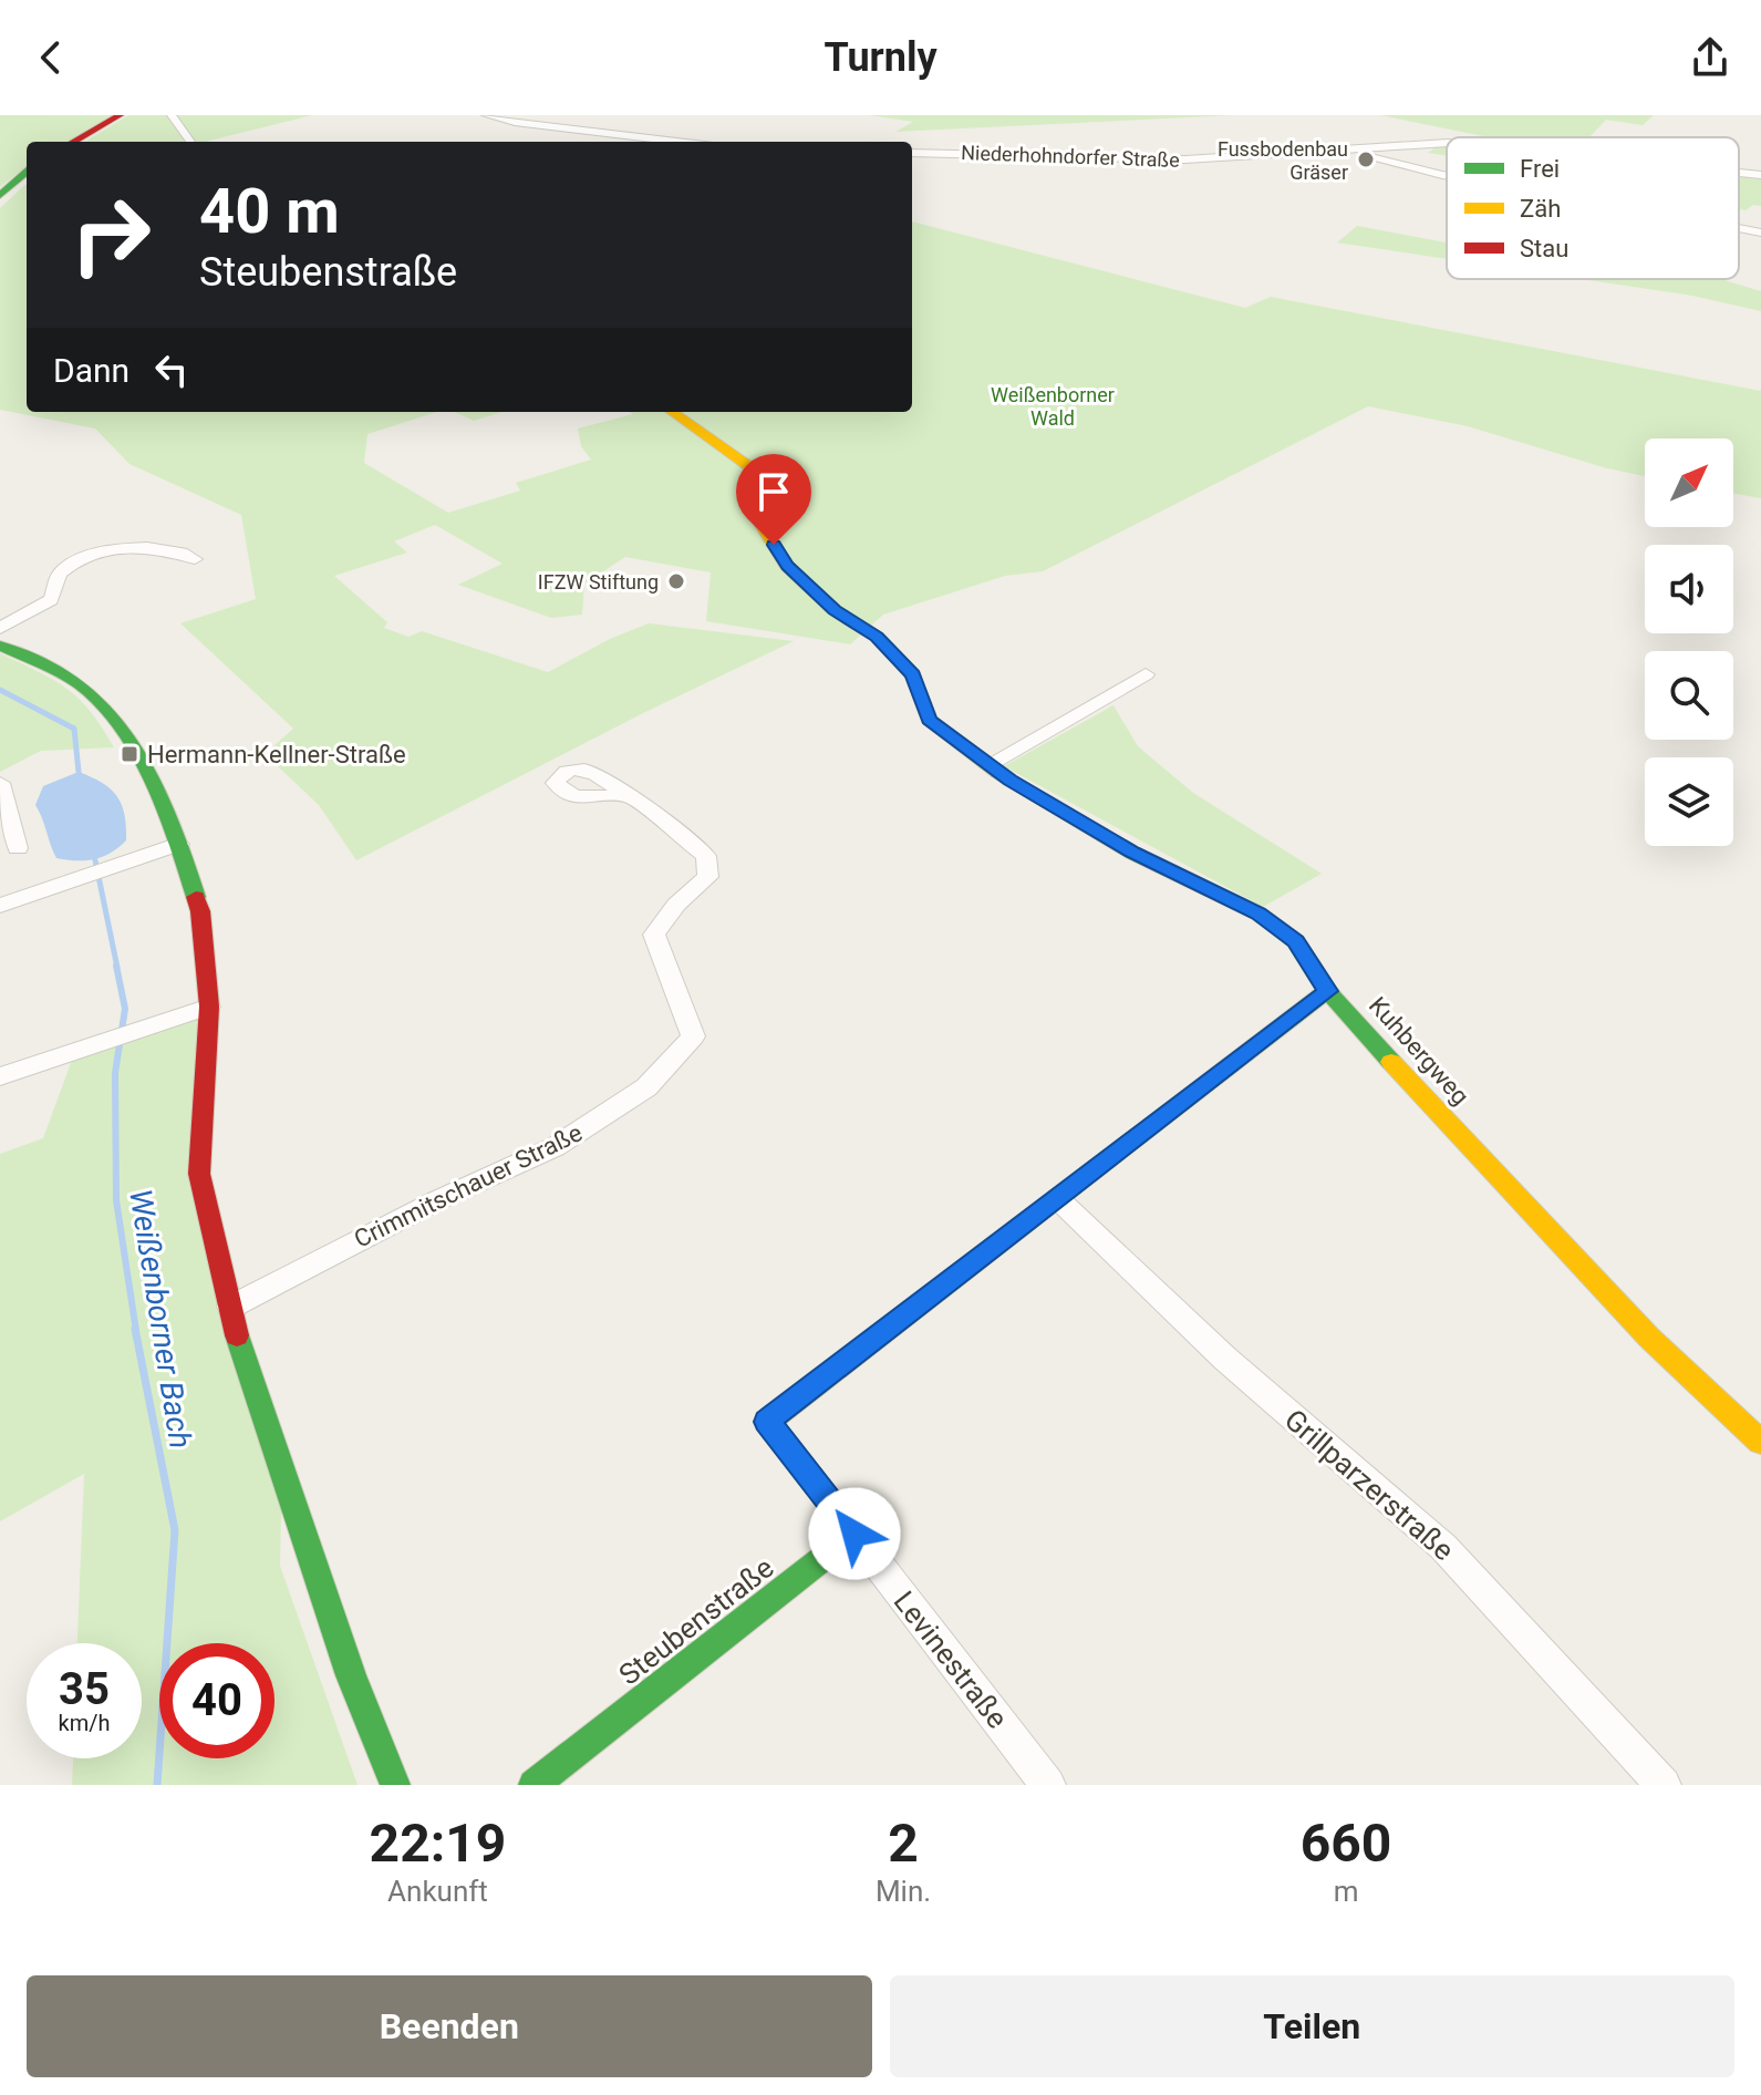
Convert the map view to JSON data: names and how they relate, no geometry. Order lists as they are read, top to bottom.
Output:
{
  "streets": {
    "street": [
      "Niederhohndorfer Straße",
      "Kuhbergweg",
      "Crimmitschauer Straße",
      "Grillparzerstraße",
      "Steubenstraße",
      "Levinestraße"
    ]
  },
  "crossings": [
    ["Steubenstraße", "Levinestraße"]
  ],
  "water": ["Weißenborner Bach"],
  "parks": ["Weißenborner Wald"],
  "places": {
    "other": ["Fussbodenbau Gräser", "IFZW Stiftung"],
    "transit": ["Hermann-Kellner-Straße"]
  },
  "legend": ["Frei", "Zäh", "Stau"],
  "north": "top right",
  "page": {
    "header": "Turnly",
    "turn": ["40 m", "Steubenstraße"],
    "then": "Dann",
    "speed": "35 km/h",
    "limit": "40",
    "eta": [
      "22:19",
      "Ankunft",
      "2",
      "Min.",
      "660",
      "m"
    ],
    "buttons": ["Beenden", "Teilen"]
  }
}
